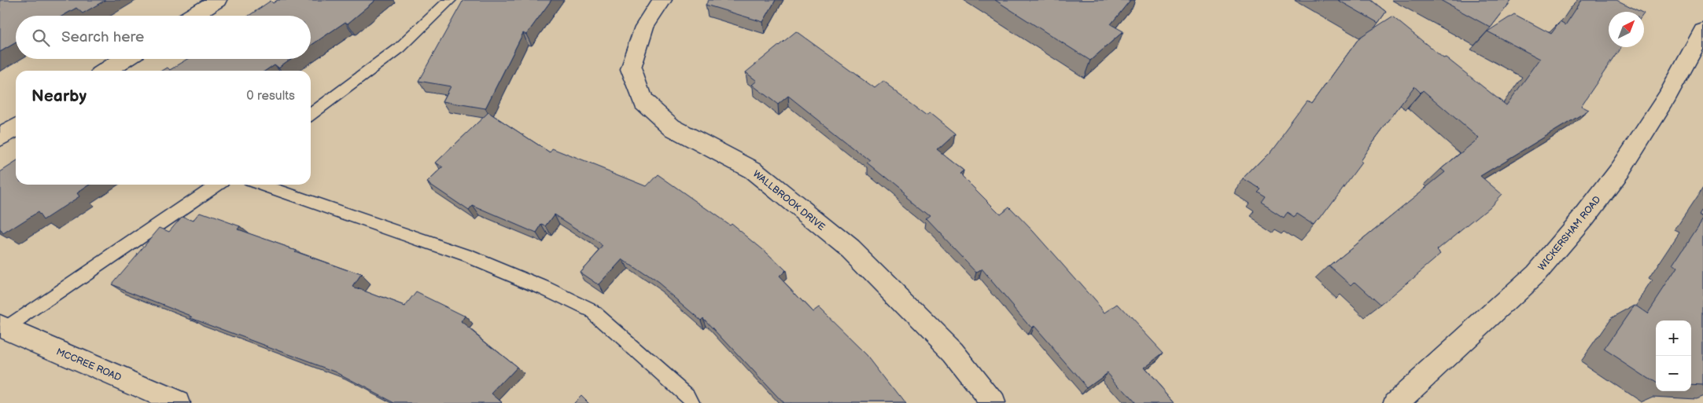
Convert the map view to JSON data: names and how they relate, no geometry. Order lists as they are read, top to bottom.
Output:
{
  "streets": {
    "street": ["WALLBROOK DRIVE", "WICKERSHAM ROAD", "MCCREE ROAD"]
  },
  "north": "top right",
  "page": {
    "search": "Search here",
    "heading": ["Nearby", "0 results"],
    "map_buttons": ["+", "−"]
  }
}
